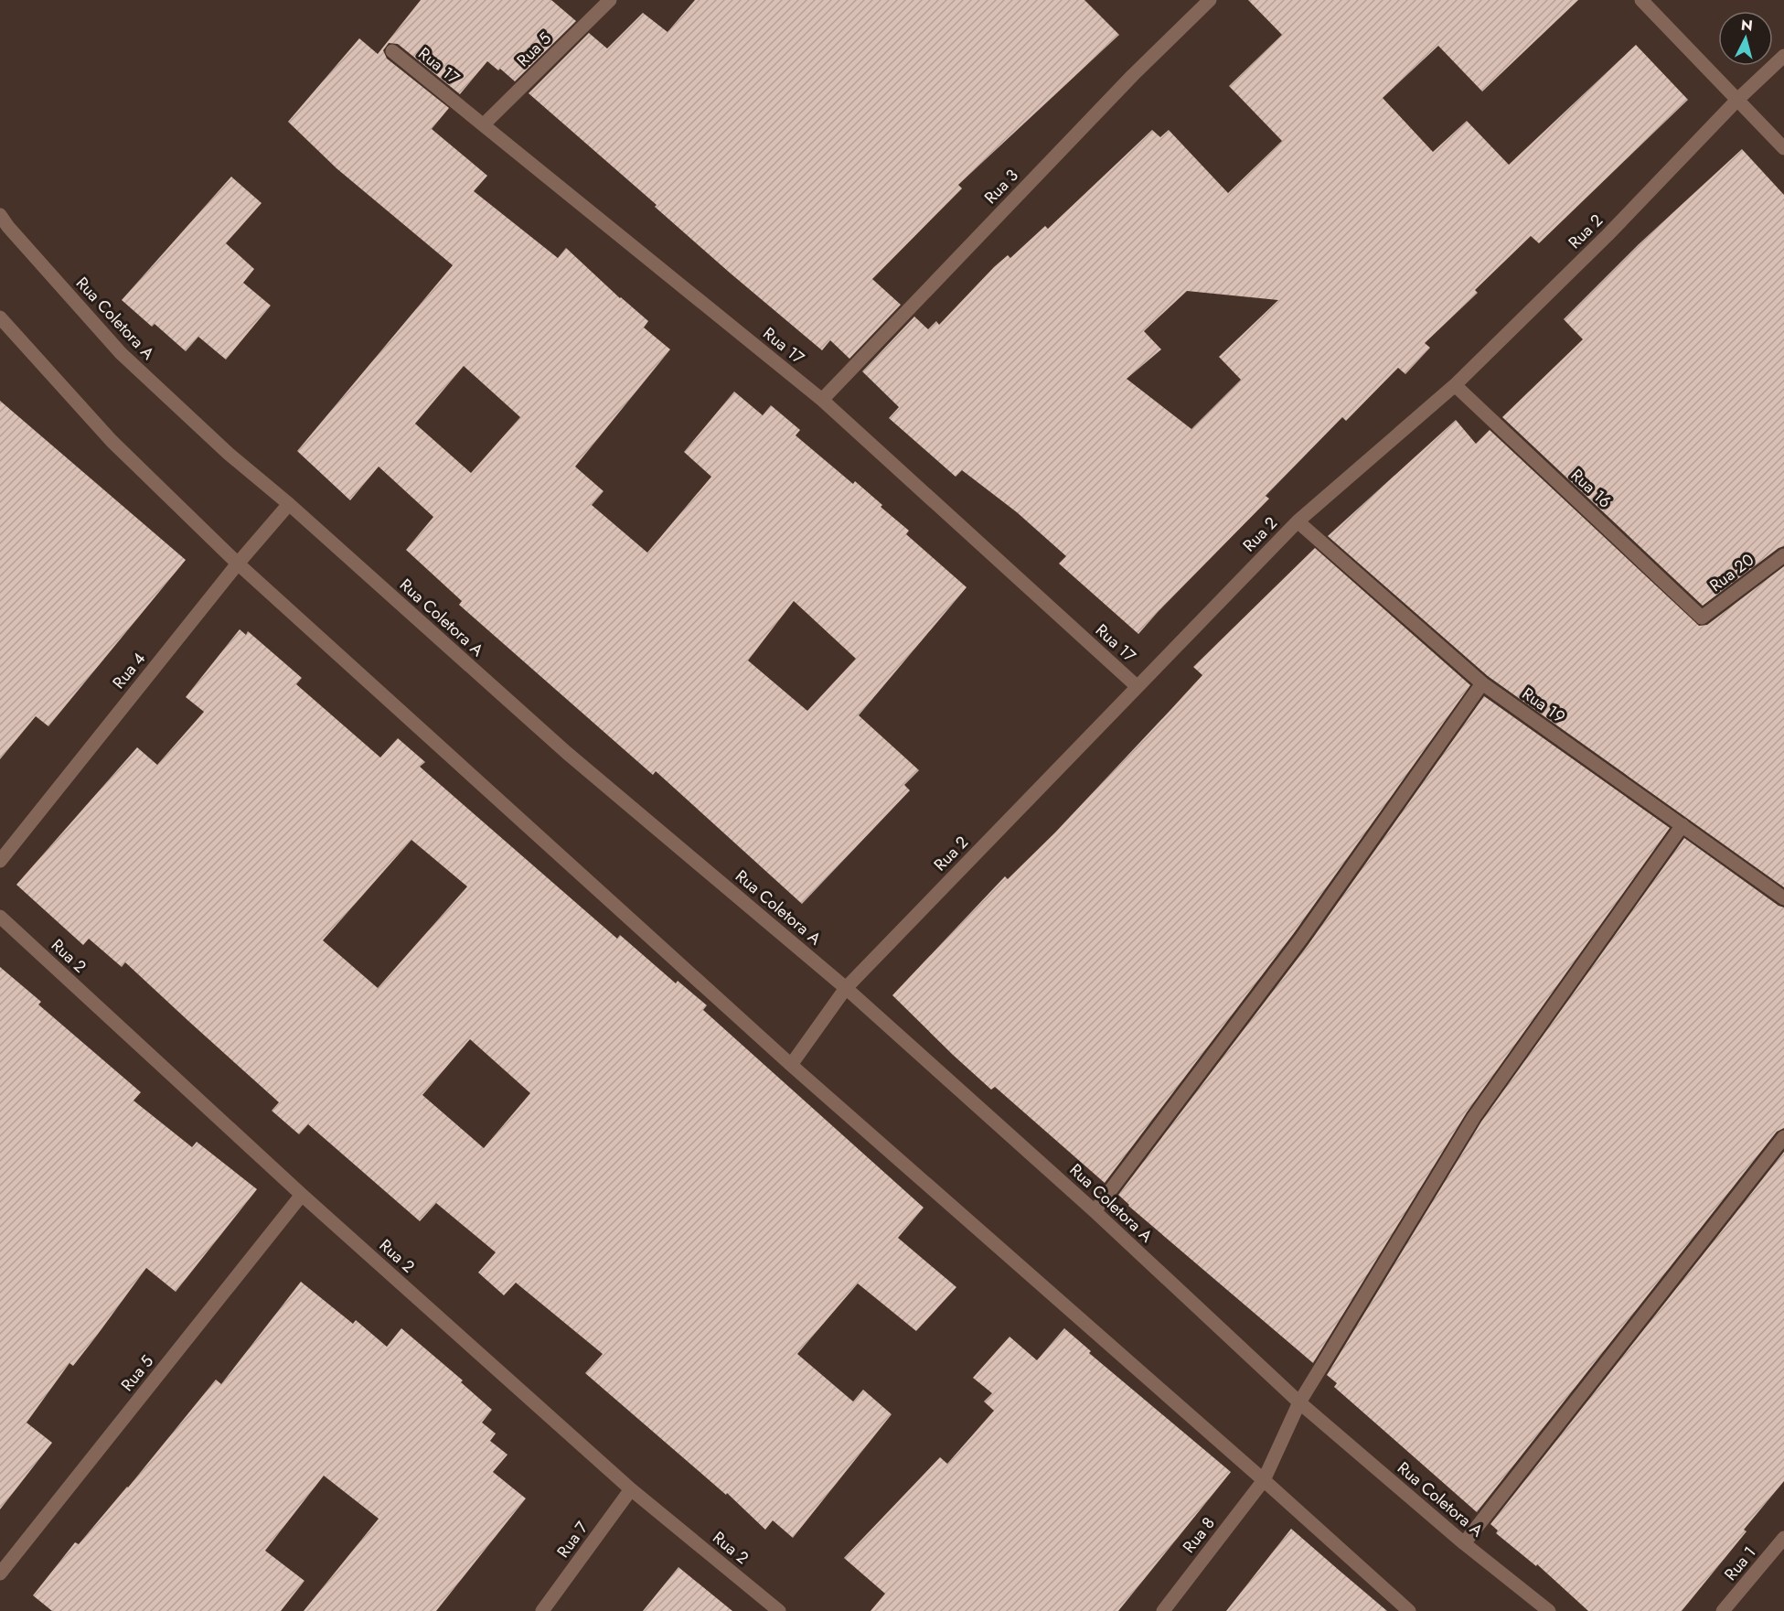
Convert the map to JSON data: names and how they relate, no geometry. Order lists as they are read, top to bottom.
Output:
{
  "streets": {
    "street": [
      "Rua 5",
      "Rua 17",
      "Rua 3",
      "Rua 2",
      "Rua Coletora A",
      "Rua 16",
      "Rua 20",
      "Rua 4",
      "Rua 19",
      "Rua 8",
      "Rua 7",
      "Rua 1"
    ]
  },
  "crossings": [
    ["Rua 5", "Rua 17"],
    ["Rua 5", "Rua 2"],
    ["Rua 17", "Rua 3"],
    ["Rua 17", "Rua 2"],
    ["Rua 2", "Rua Coletora A"],
    ["Rua 2", "Rua 16"],
    ["Rua 2", "Rua 19"],
    ["Rua 2", "Rua 7"],
    ["Rua Coletora A", "Rua 4"],
    ["Rua Coletora A", "Rua 8"],
    ["Rua 16", "Rua 20"],
    ["Rua 19", "Rua 8"]
  ],
  "north": "top"
}
